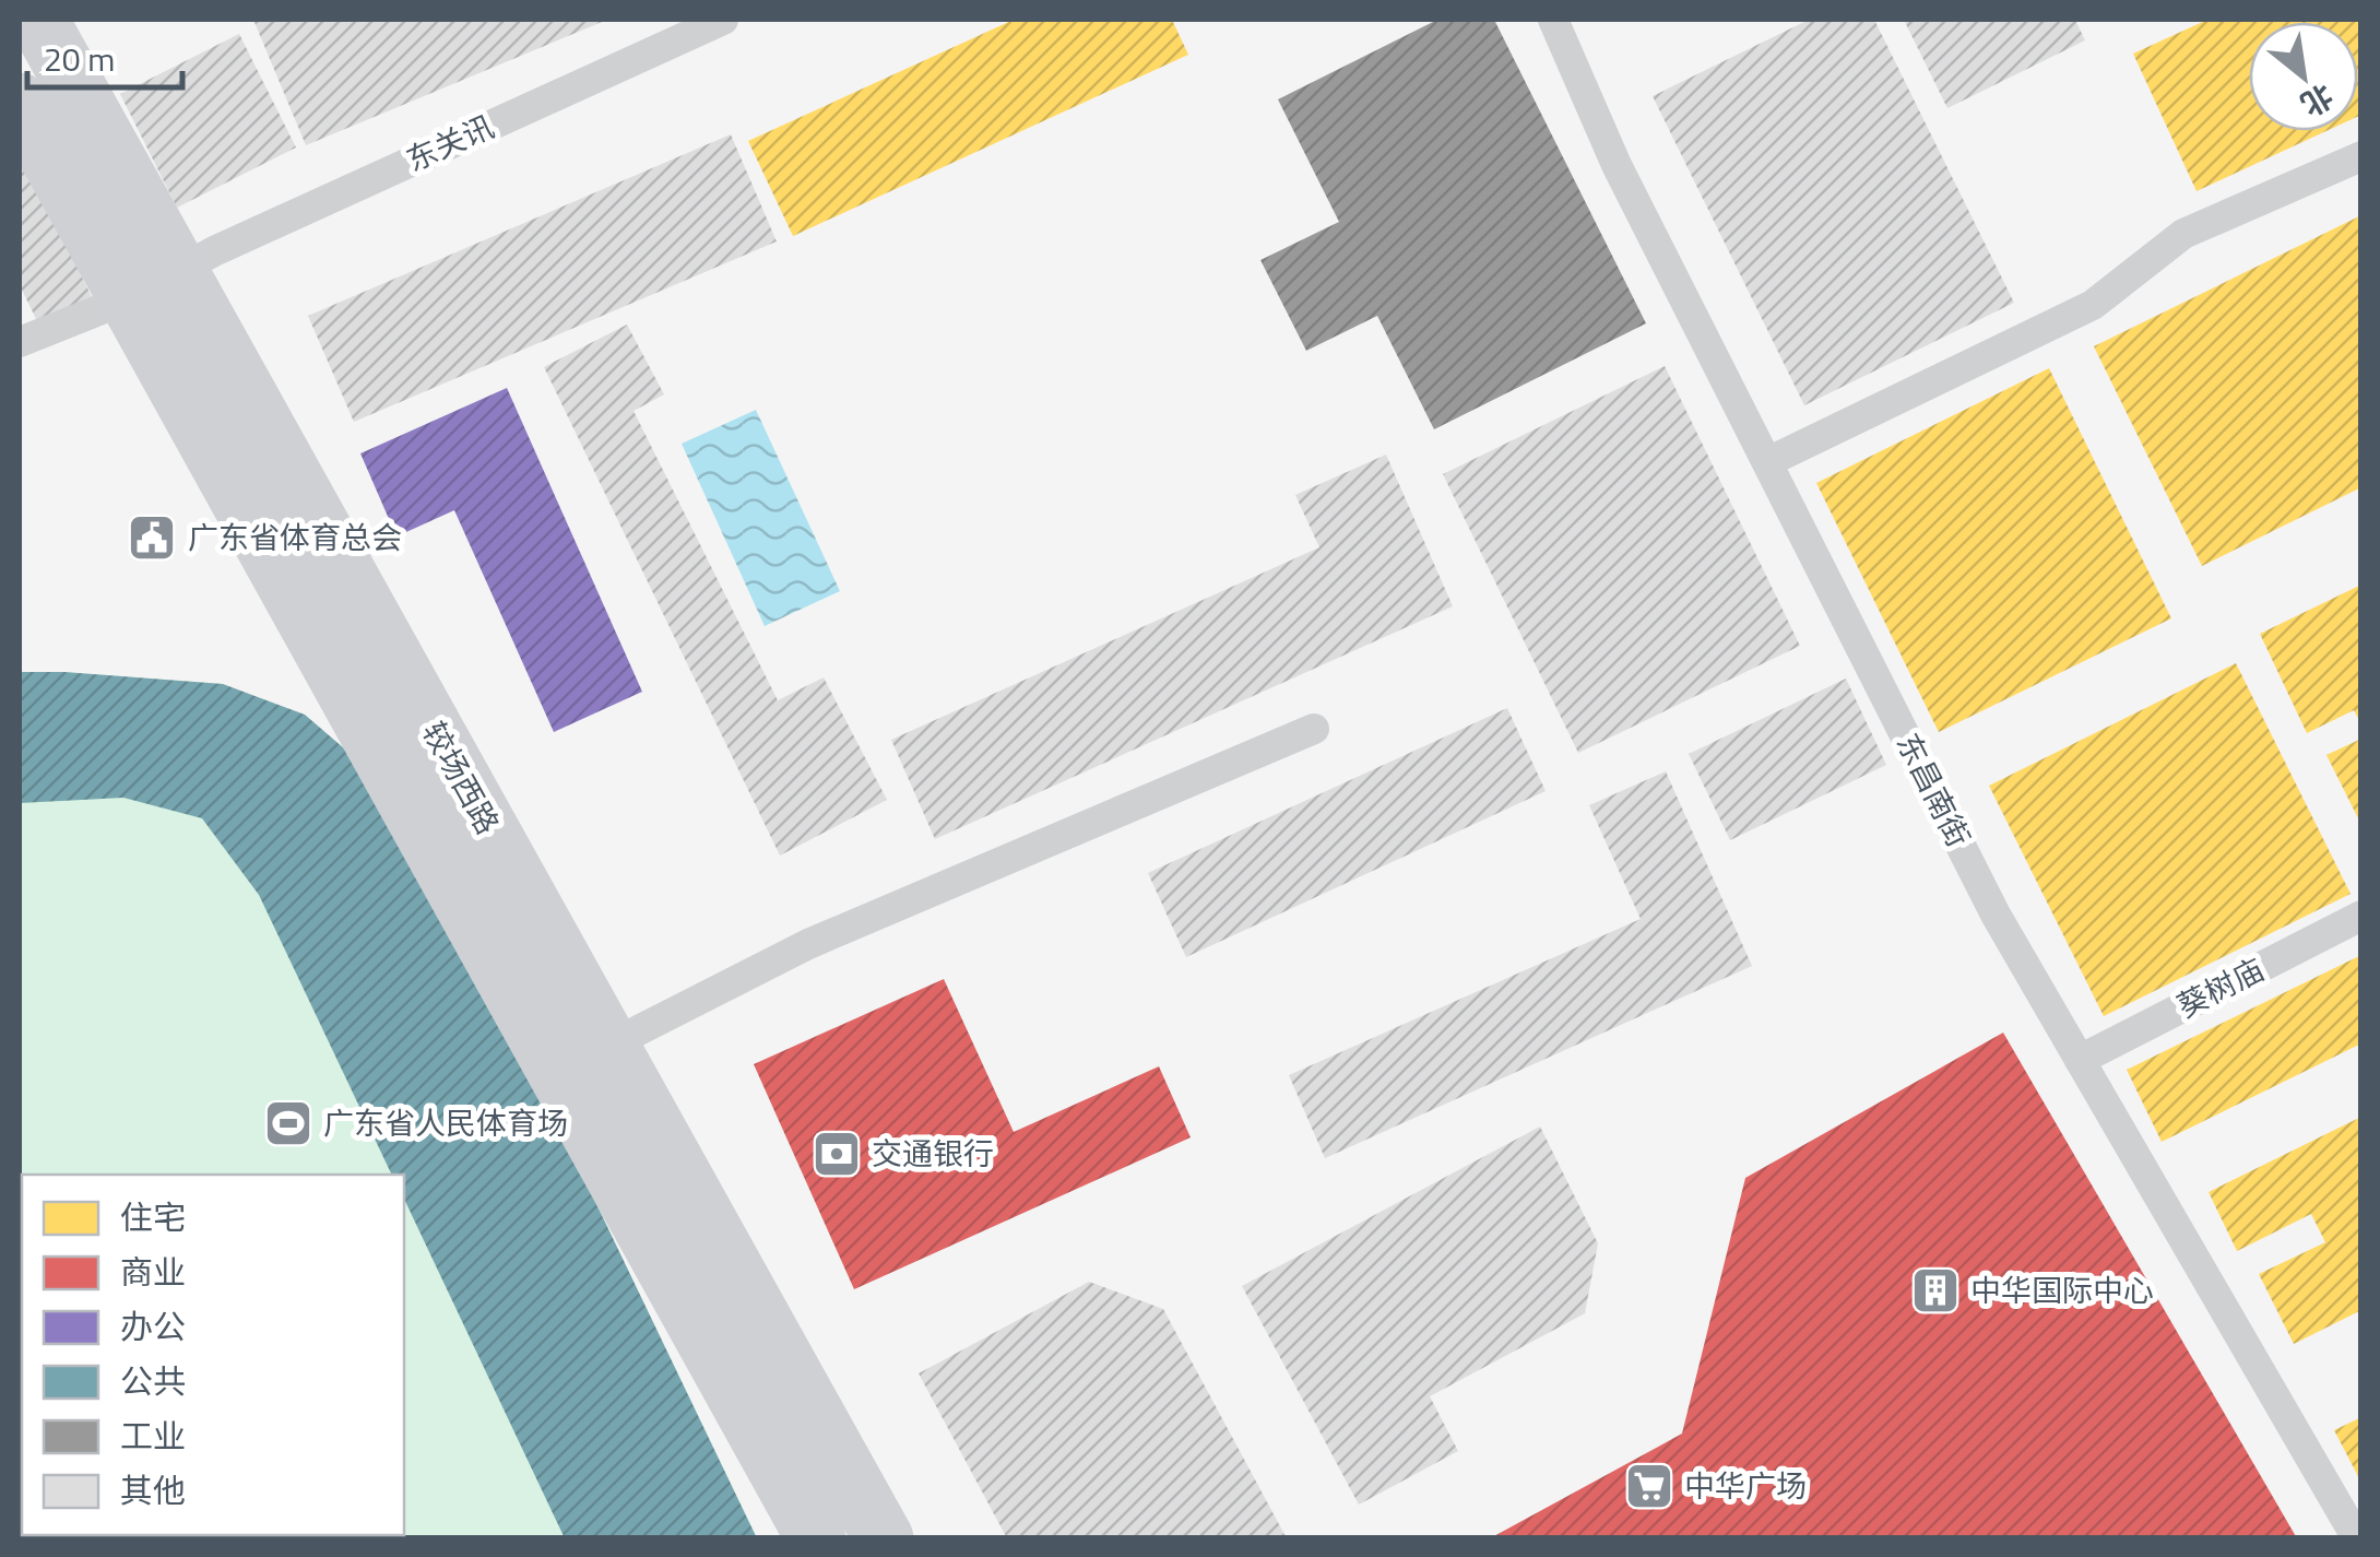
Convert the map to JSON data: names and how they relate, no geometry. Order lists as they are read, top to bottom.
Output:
{
  "streets": {
    "street": ["较场西路"],
    "lane": ["东关讯", "东昌南街", "葵树庙"]
  },
  "crossings": [
    ["东关讯", "较场西路"],
    ["东昌南街", "葵树庙"]
  ],
  "places": {
    "public building": ["广东省体育总会"],
    "sports": ["广东省人民体育场"],
    "bank": ["交通银行"],
    "building": ["中华国际中心"],
    "supermarket": ["中华广场"]
  },
  "legend": [
    "住宅",
    "商业",
    "办公",
    "公共",
    "工业",
    "其他"
  ],
  "scale_bar": "20 m",
  "north": "bottom right"
}
